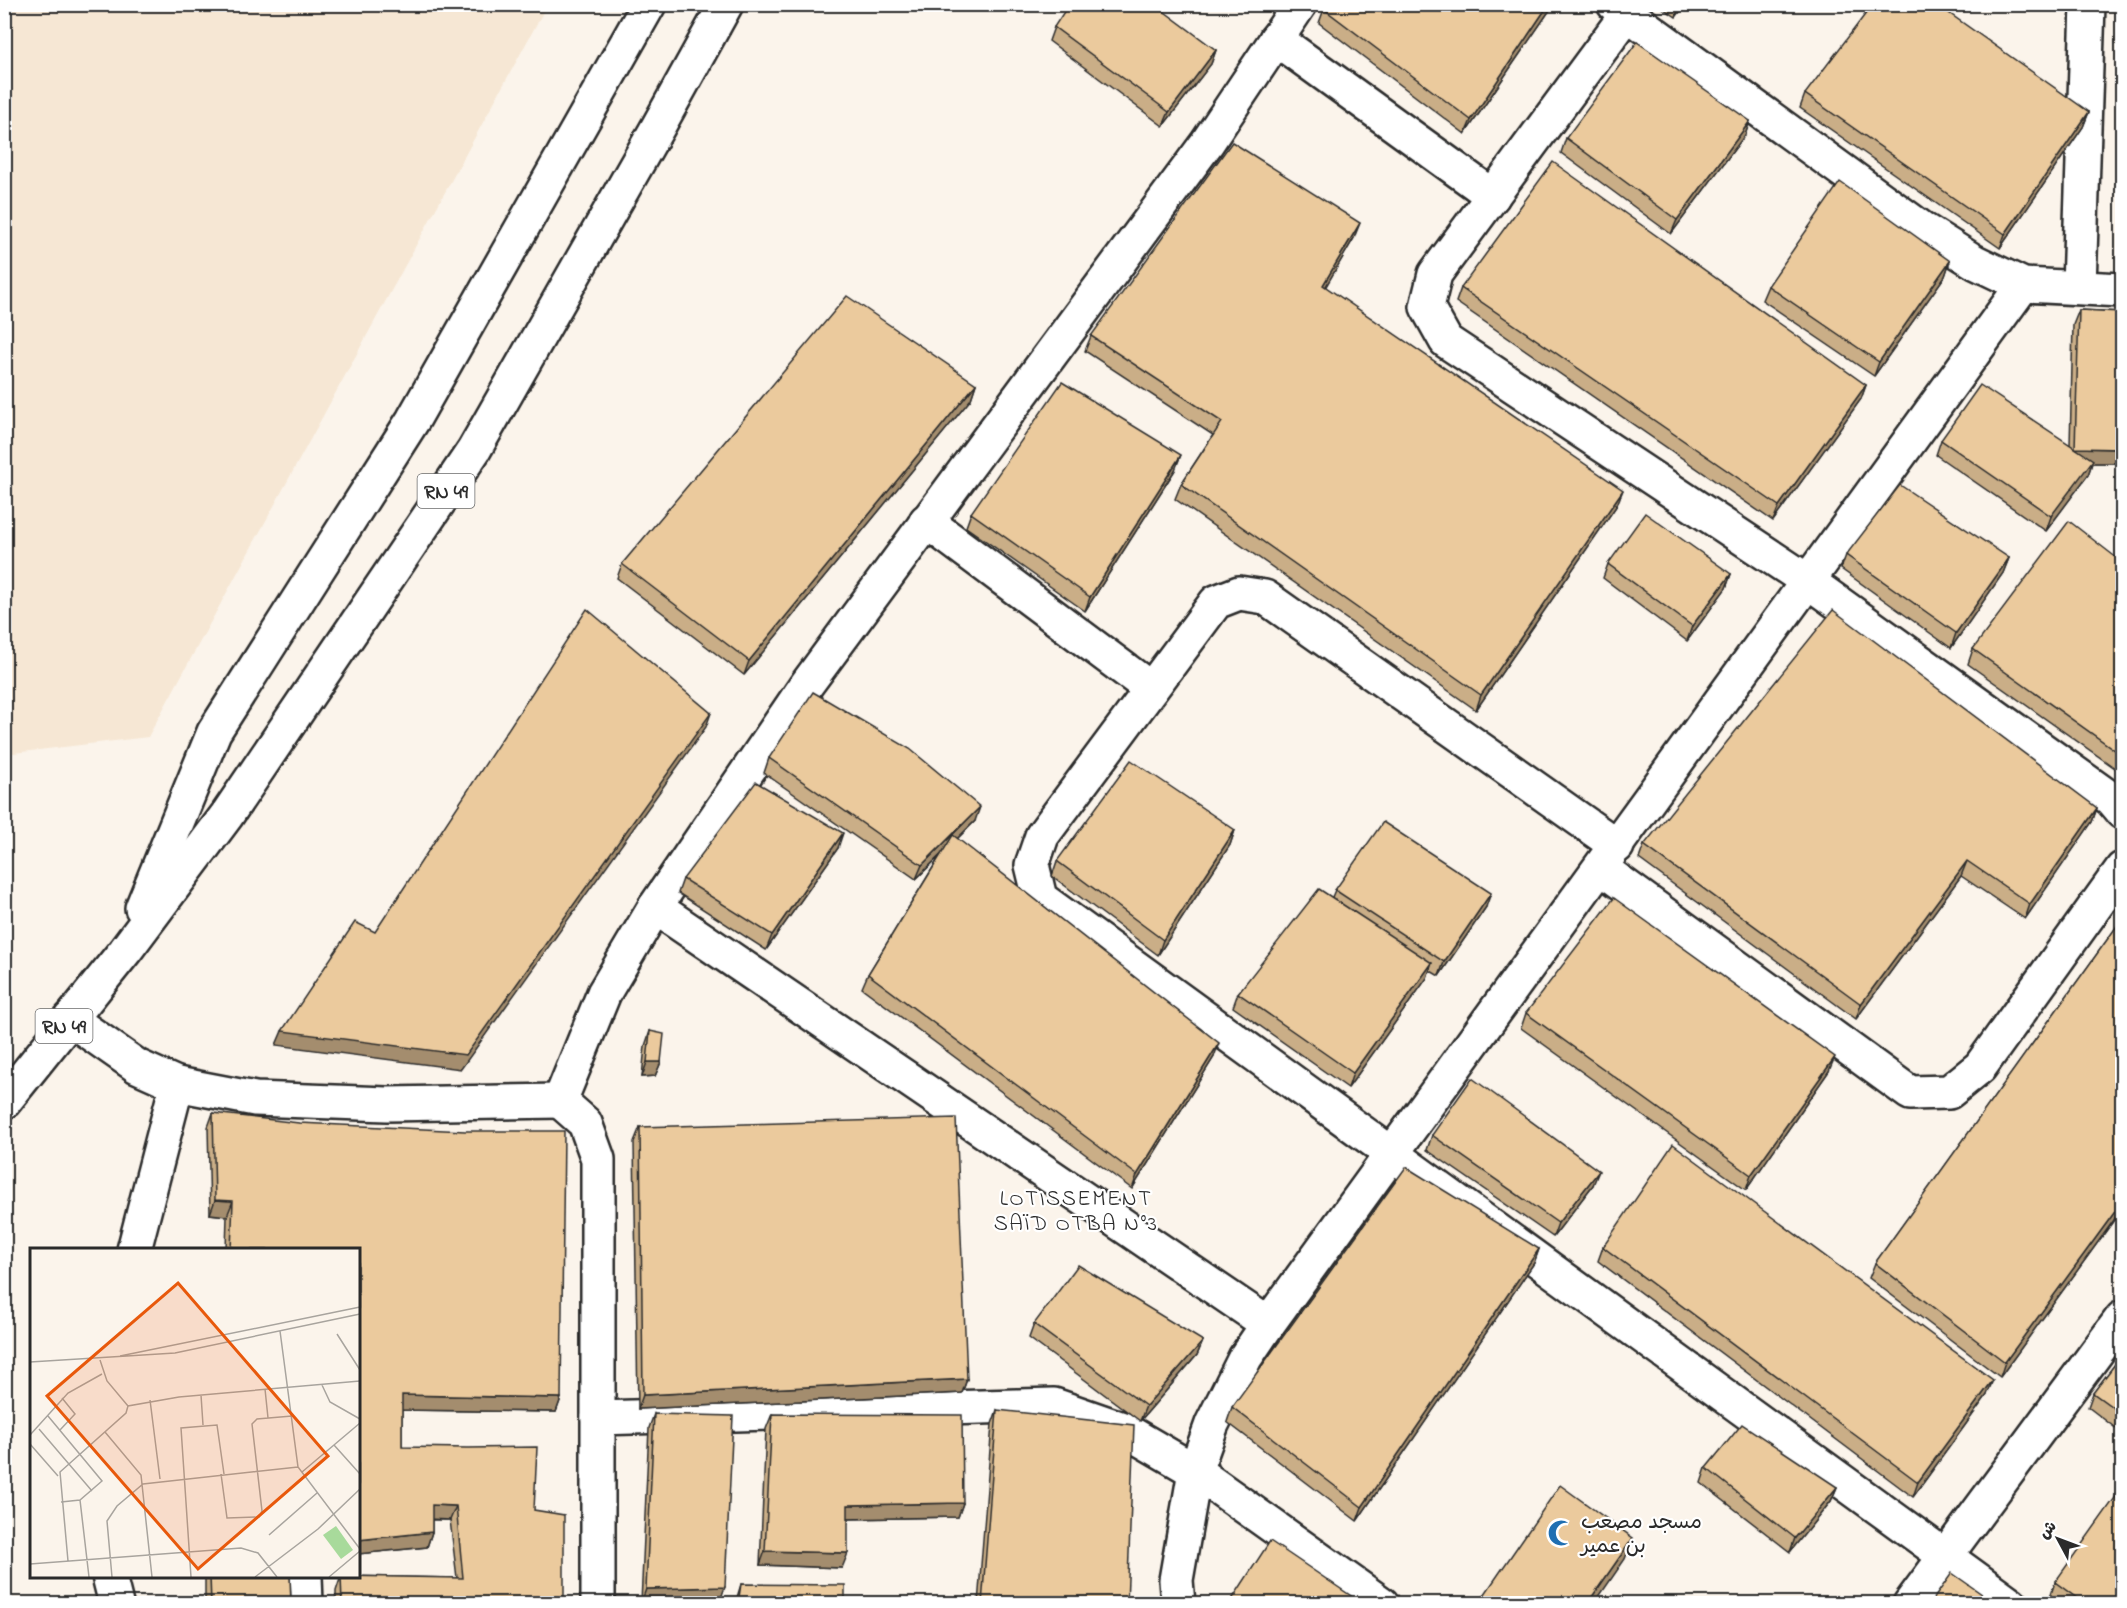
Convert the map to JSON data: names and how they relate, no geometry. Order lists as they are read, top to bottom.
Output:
{
  "streets": {
    "main road": ["RN 49"]
  },
  "districts": ["LOTISSEMENT SAÏD OTBA N°3"],
  "places": {
    "mosque": ["مسجد مصعب بن عمير"]
  },
  "north": "top left"
}
